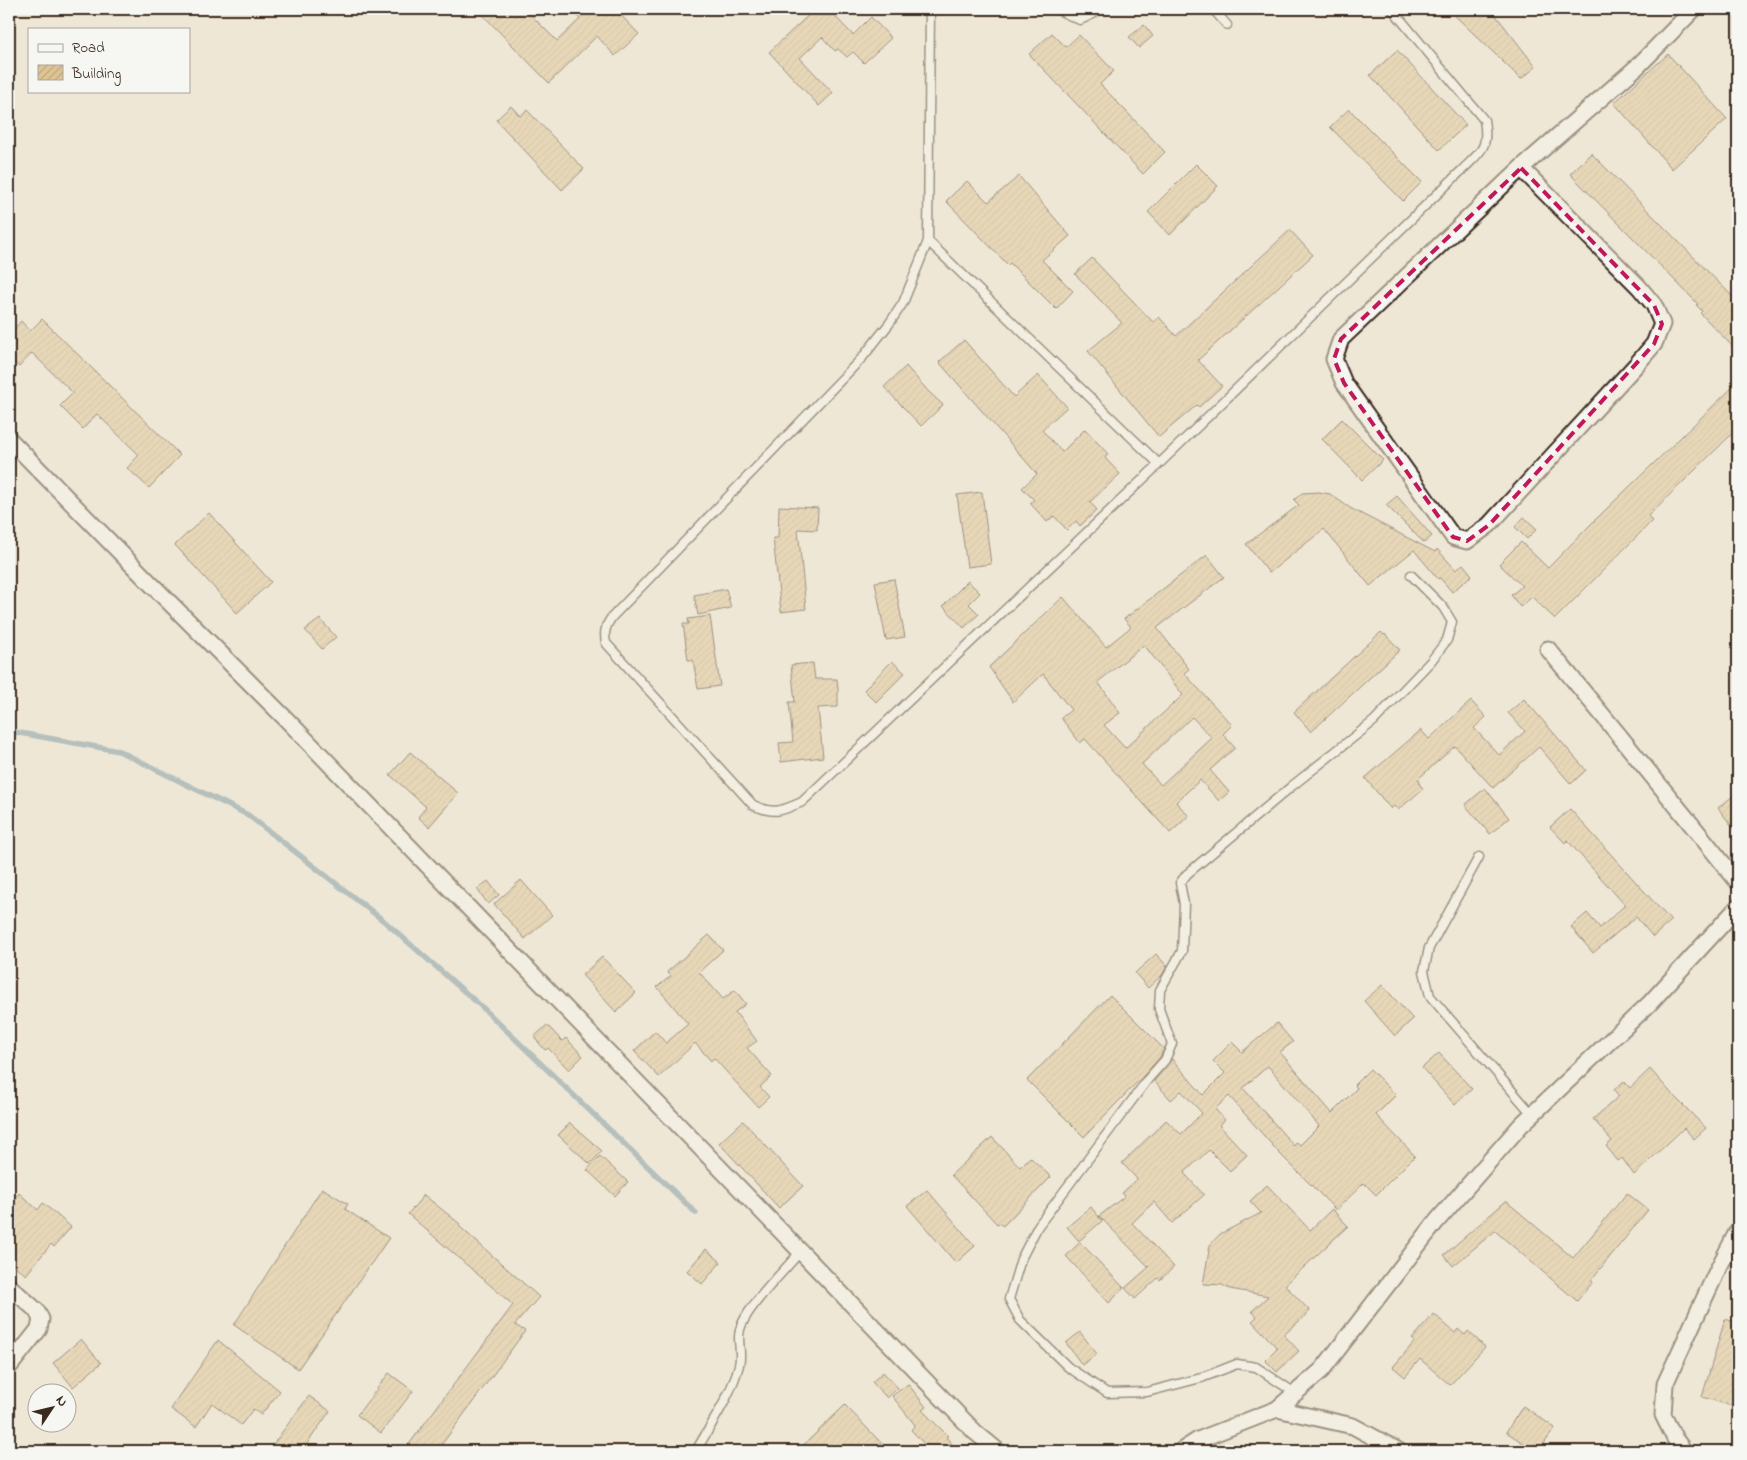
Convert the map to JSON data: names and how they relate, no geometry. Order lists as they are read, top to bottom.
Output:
{
  "legend": ["Road", "Building"],
  "north": "top right"
}
